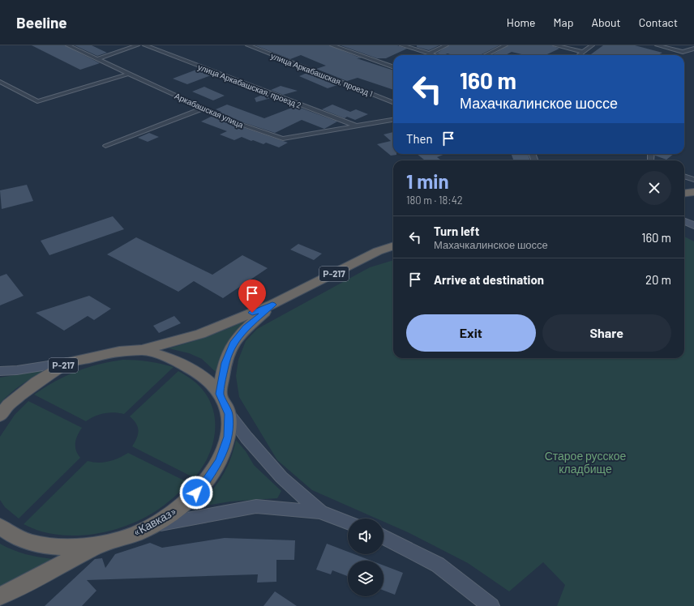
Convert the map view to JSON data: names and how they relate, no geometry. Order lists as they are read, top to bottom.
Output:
{
  "streets": {
    "highway": ["Р-217", "«Кавказ»"],
    "street": ["улица Аркабашская, проезд 1", "улица Аркабашская, проезд 2", "Аркабашская улица"]
  },
  "crossings": [
    ["улица Аркабашская, проезд 2", "Аркабашская улица"],
    ["Р-217", "«Кавказ»"]
  ],
  "parks": ["Старое русское кладбище"],
  "page": {
    "header": "Beeline",
    "nav": [
      "Home",
      "Map",
      "About",
      "Contact"
    ],
    "turn": ["160 m", "Махачкалинское шоссе"],
    "then": "Then",
    "heading": ["1 min", "180 m · 18:42"],
    "list": [
      {
        "name": "Turn left",
        "note": "Махачкалинское шоссе",
        "value": "160 m"
      },
      {
        "name": "Arrive at destination",
        "value": "20 m"
      }
    ],
    "buttons": ["Exit", "Share"]
  }
}
